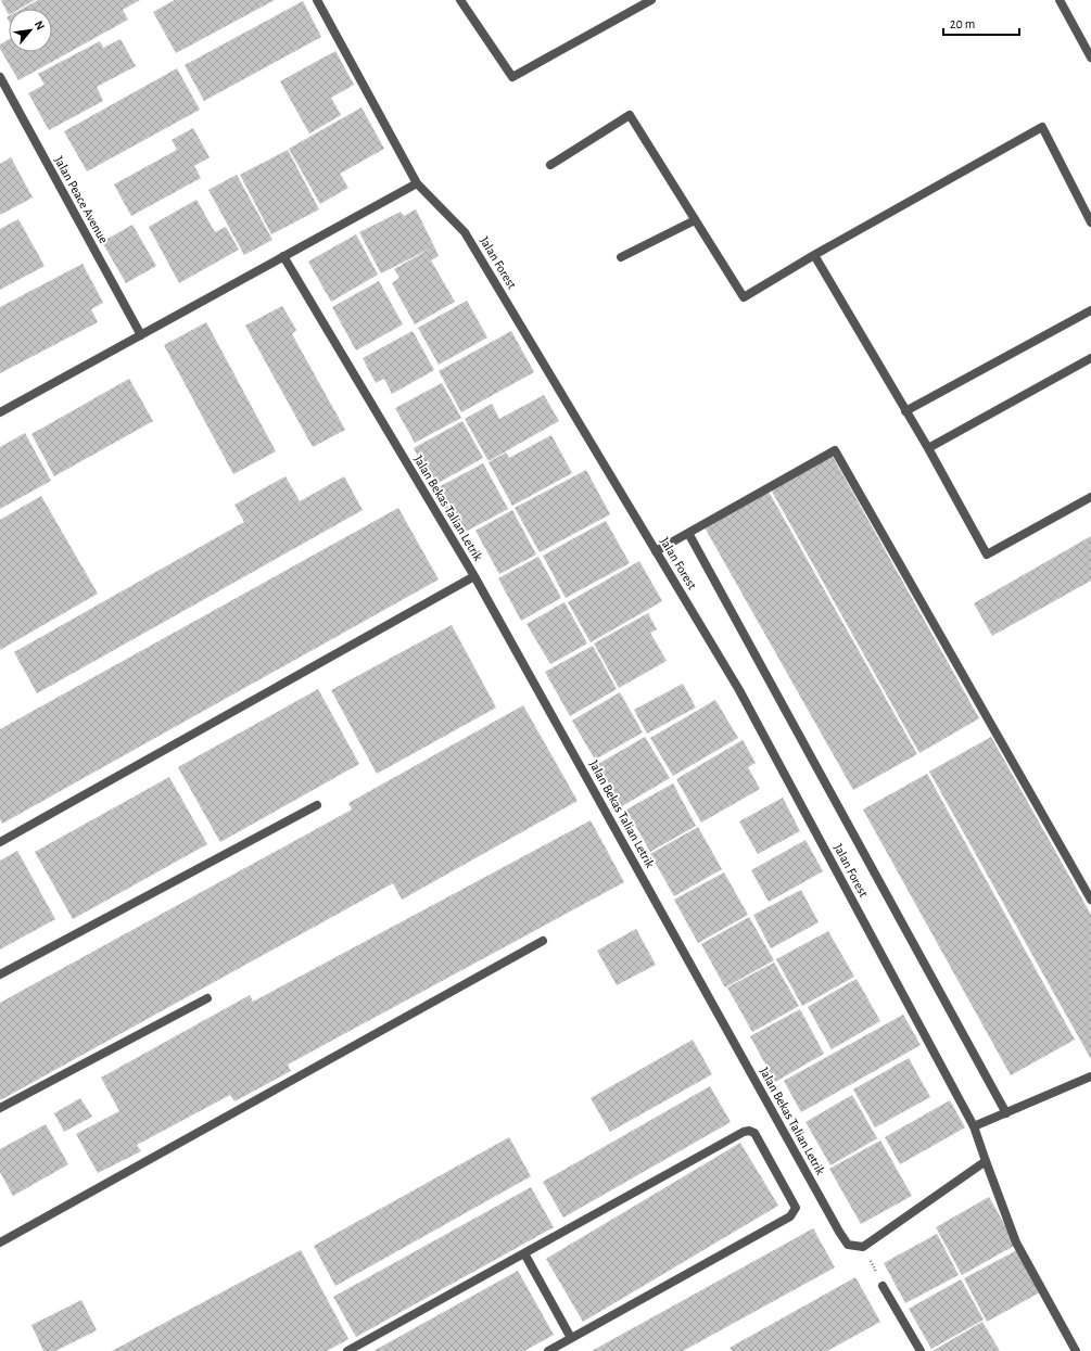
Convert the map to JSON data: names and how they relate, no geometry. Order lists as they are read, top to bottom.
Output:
{
  "streets": {
    "street": ["Jalan Peace Avenue", "Jalan Forest", "Jalan Bekas Talian Letrik"]
  },
  "scale_bar": "20 m",
  "north": "top right"
}
